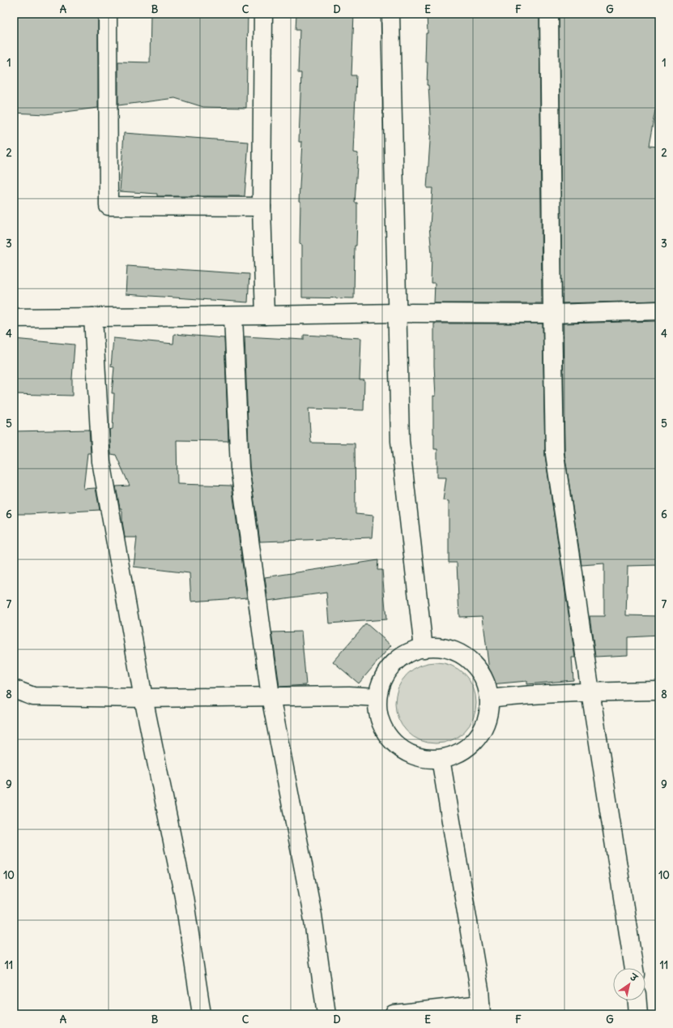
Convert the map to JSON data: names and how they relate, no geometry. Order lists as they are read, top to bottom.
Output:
{
  "north": "top right",
  "grid": {
    "columns": [
      "A",
      "B",
      "C",
      "D",
      "E",
      "F",
      "G"
    ],
    "rows": [
      "1",
      "2",
      "3",
      "4",
      "5",
      "6",
      "7",
      "8",
      "9",
      "10",
      "11"
    ]
  }
}
